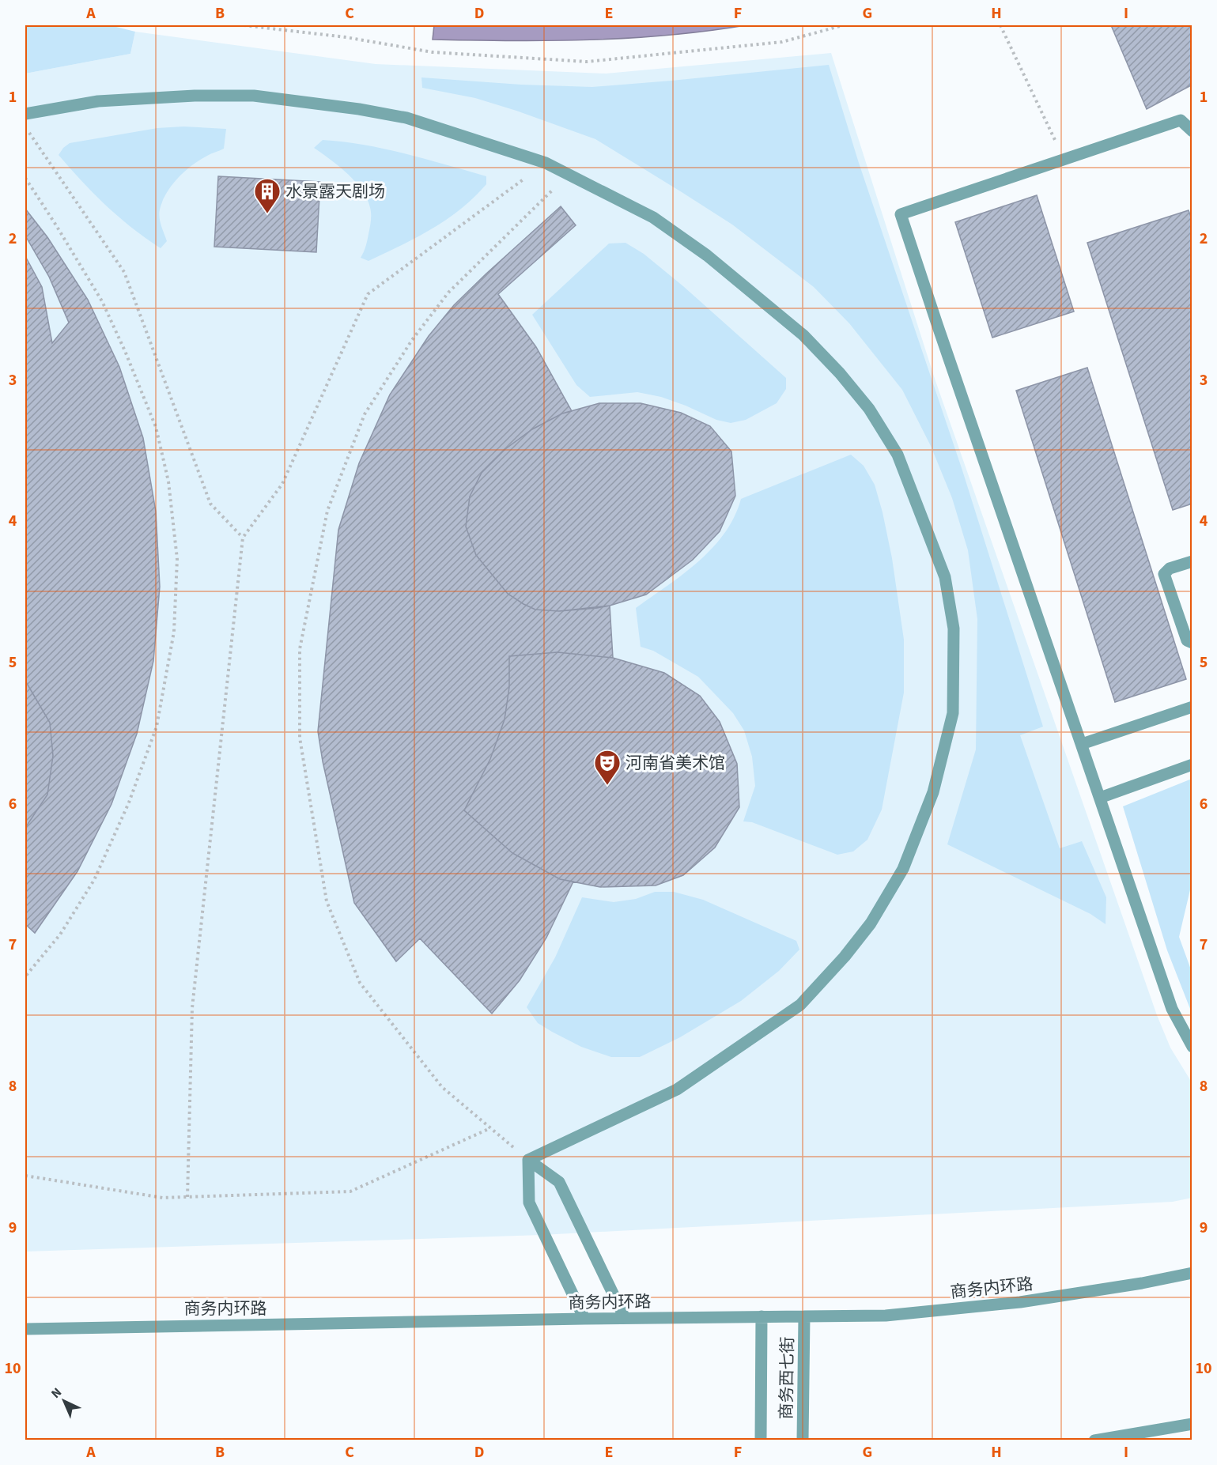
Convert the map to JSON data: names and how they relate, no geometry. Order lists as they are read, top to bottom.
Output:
{
  "streets": {
    "street": ["商务内环路", "商务西七街"]
  },
  "crossings": [
    ["商务内环路", "商务西七街"]
  ],
  "places": {
    "building": ["水景露天剧场"],
    "theatre": ["河南省美术馆"]
  },
  "north": "top left",
  "grid": {
    "columns": [
      "A",
      "B",
      "C",
      "D",
      "E",
      "F",
      "G",
      "H",
      "I"
    ],
    "rows": [
      "1",
      "2",
      "3",
      "4",
      "5",
      "6",
      "7",
      "8",
      "9",
      "10"
    ]
  }
}
